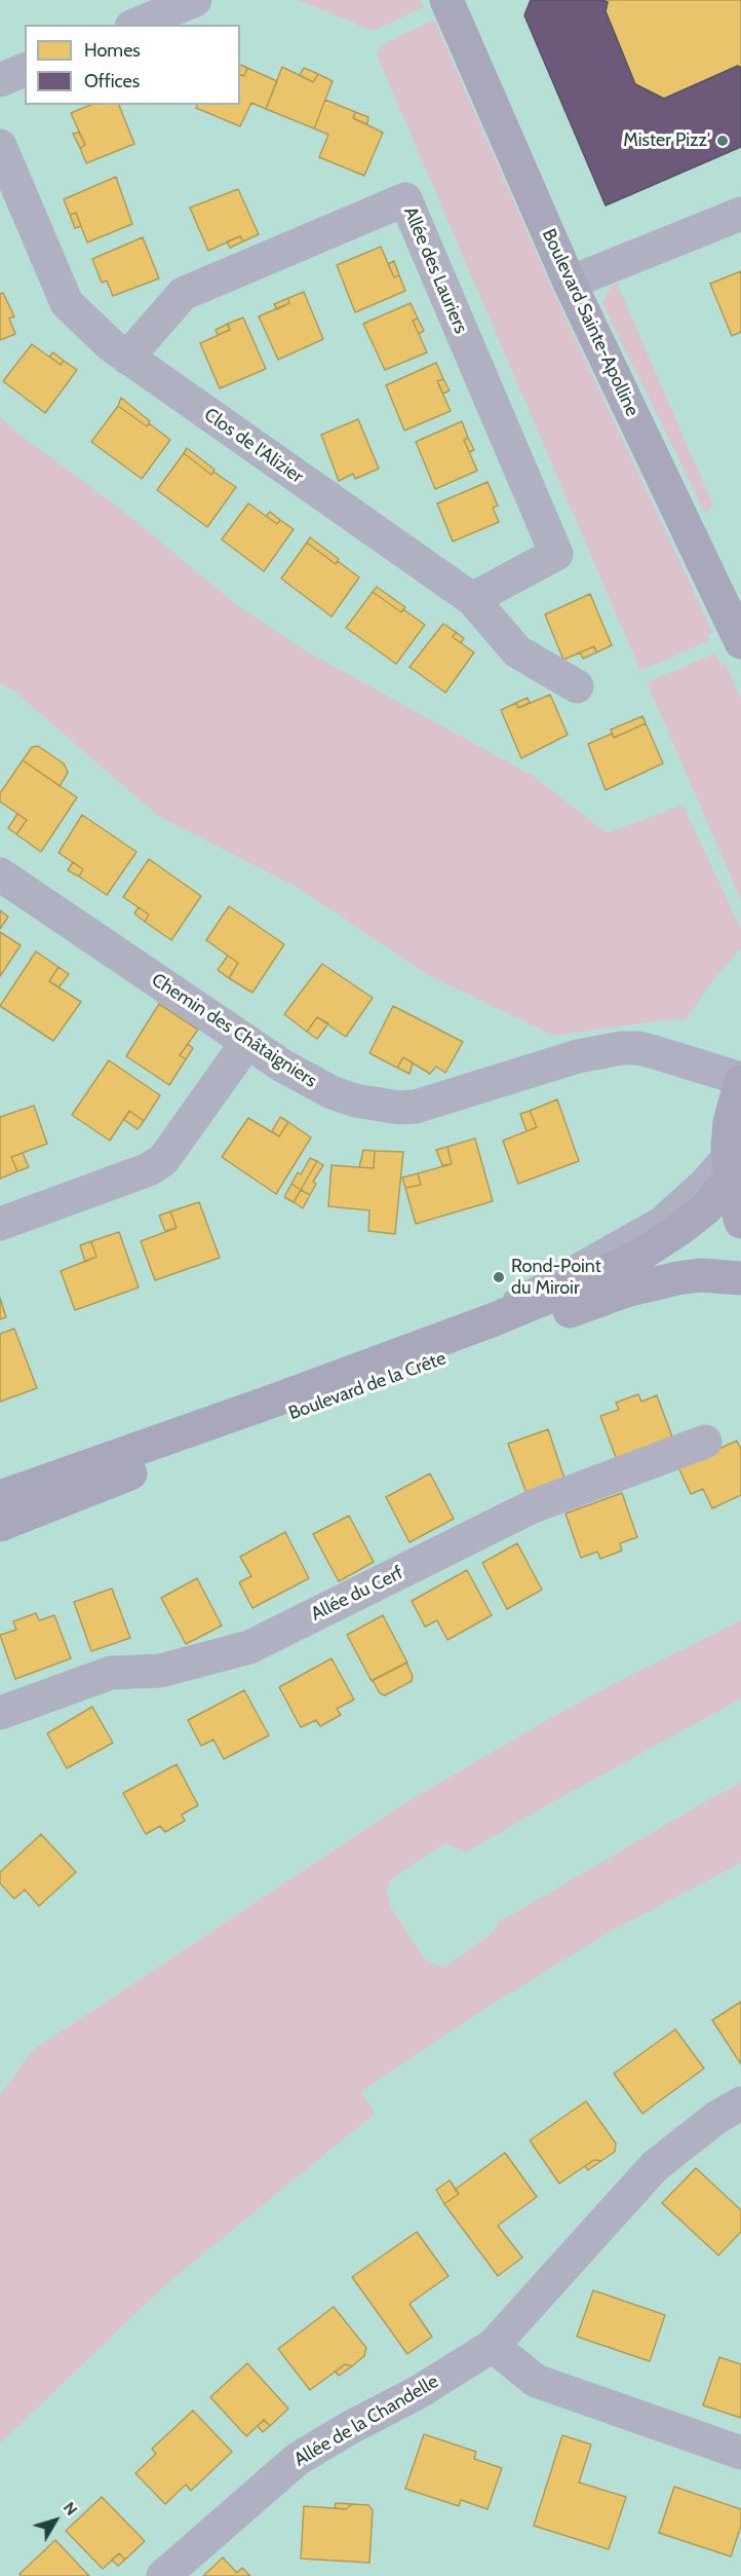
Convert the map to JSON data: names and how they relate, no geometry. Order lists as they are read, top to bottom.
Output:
{
  "streets": {
    "main road": ["Boulevard Sainte-Apolline", "Boulevard de la Crête"],
    "street": [
      "Allée des Lauriers",
      "Clos de l'Alizier",
      "Chemin des Châtaigniers",
      "Allée du Cerf",
      "Allée de la Chandelle"
    ]
  },
  "crossings": [
    ["Allée des Lauriers", "Clos de l'Alizier"]
  ],
  "places": ["Mister Pizz'", "Rond-Point du Miroir"],
  "legend": ["Homes", "Offices"],
  "north": "top right"
}
